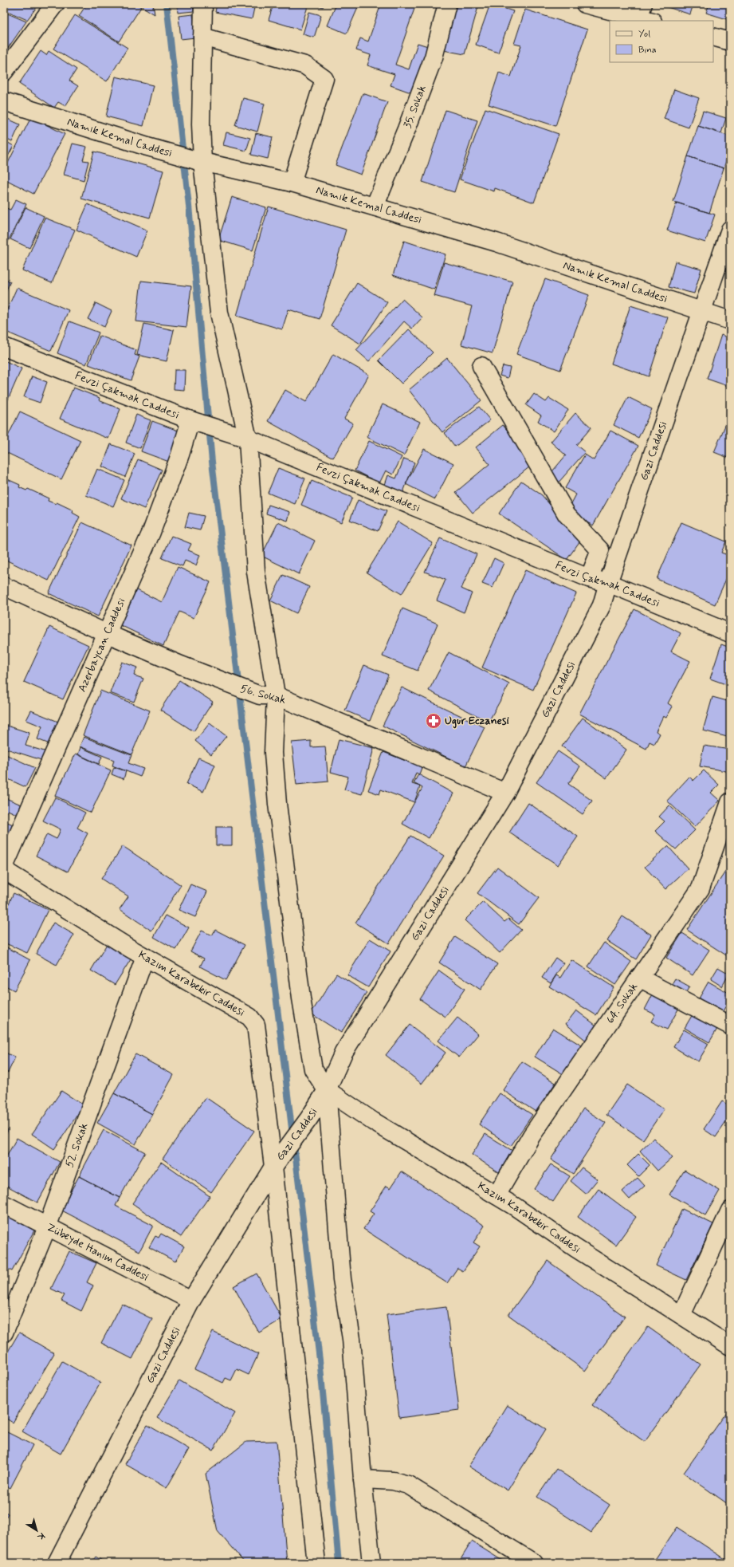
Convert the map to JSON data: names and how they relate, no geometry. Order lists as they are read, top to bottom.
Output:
{
  "streets": {
    "street": [
      "35. Sokak",
      "Namık Kemal Caddesi",
      "Fevzi Çakmak Caddesi",
      "Gazi Caddesi",
      "Azerbaycan Caddesi",
      "56. Sokak",
      "Kazım Karabekir Caddesi",
      "64. Sokak",
      "52. Sokak",
      "Zübeyde Hanım Caddesi"
    ]
  },
  "crossings": [
    ["35. Sokak", "Namık Kemal Caddesi"],
    ["Namık Kemal Caddesi", "Gazi Caddesi"],
    ["Fevzi Çakmak Caddesi", "Gazi Caddesi"],
    ["Fevzi Çakmak Caddesi", "Azerbaycan Caddesi"],
    ["Gazi Caddesi", "56. Sokak"],
    ["Gazi Caddesi", "Kazım Karabekir Caddesi"],
    ["Gazi Caddesi", "Zübeyde Hanım Caddesi"],
    ["Azerbaycan Caddesi", "56. Sokak"],
    ["Kazım Karabekir Caddesi", "64. Sokak"],
    ["Kazım Karabekir Caddesi", "52. Sokak"],
    ["52. Sokak", "Zübeyde Hanım Caddesi"]
  ],
  "places": {
    "pharmacy": ["Ugur Eczanesi"]
  },
  "legend": ["Yol", "Bina"],
  "north": "bottom right"
}
